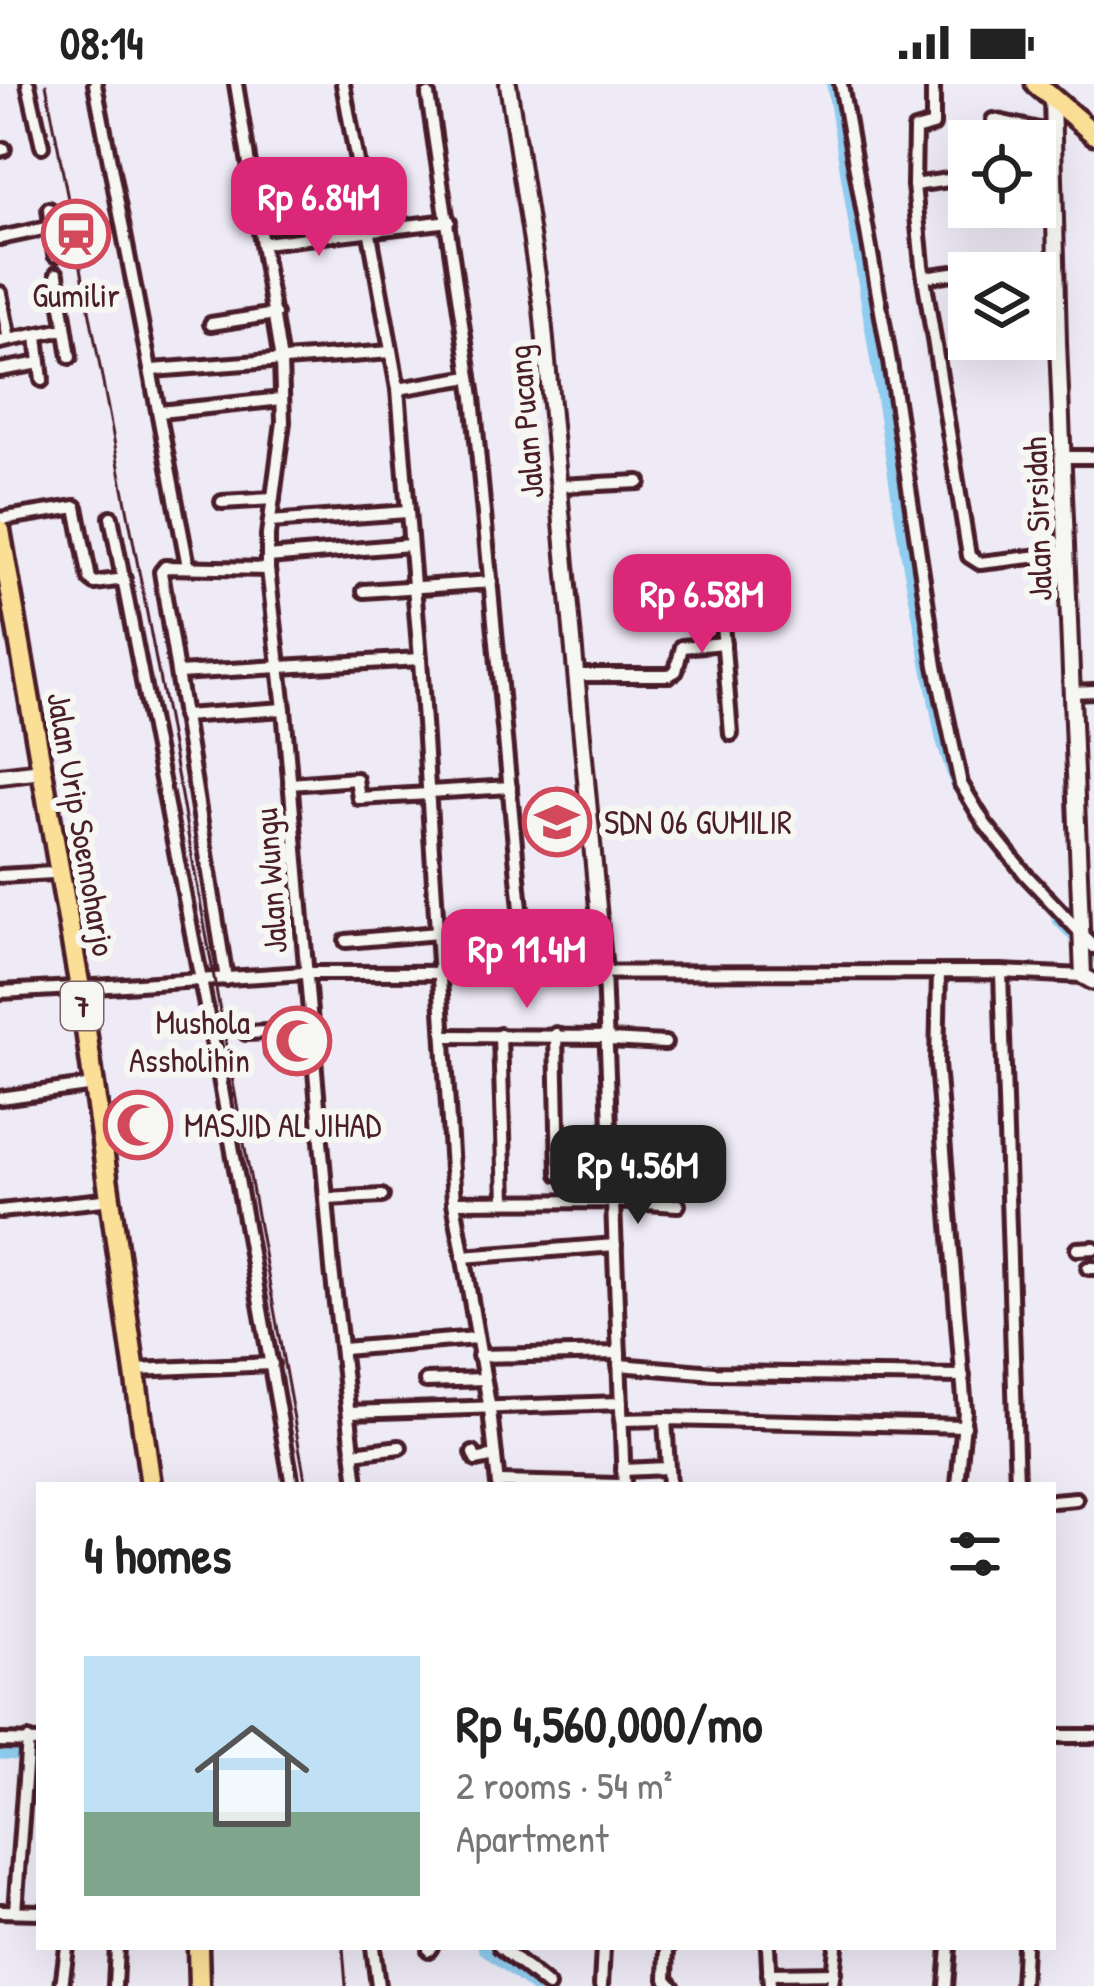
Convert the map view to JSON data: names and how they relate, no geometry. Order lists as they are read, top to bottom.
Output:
{
  "streets": {
    "highway": ["Jalan Urip Soemoharjo", "7"],
    "street": ["Jalan Pucang", "Jalan Sirsidah", "Jalan Wungu"]
  },
  "crossings": [
    ["Jalan Pucang", "Jalan Wungu"],
    ["Jalan Sirsidah", "Jalan Wungu"]
  ],
  "places": {
    "station": ["Gumilir"],
    "school or university": ["SDN 06 GUMILIR"],
    "mosque": ["Mushola Assholihin", "MASJID AL JIHAD"]
  },
  "page": {
    "status": "08:14",
    "price": [
      "Rp 6.84M",
      "Rp 6.58M",
      "Rp 11.4M",
      "Rp 4.56M"
    ],
    "heading": "4 homes",
    "list": [
      {
        "name": "Rp 4,560,000/mo",
        "note": "2 rooms · 54 m² · Apartment"
      }
    ]
  }
}
